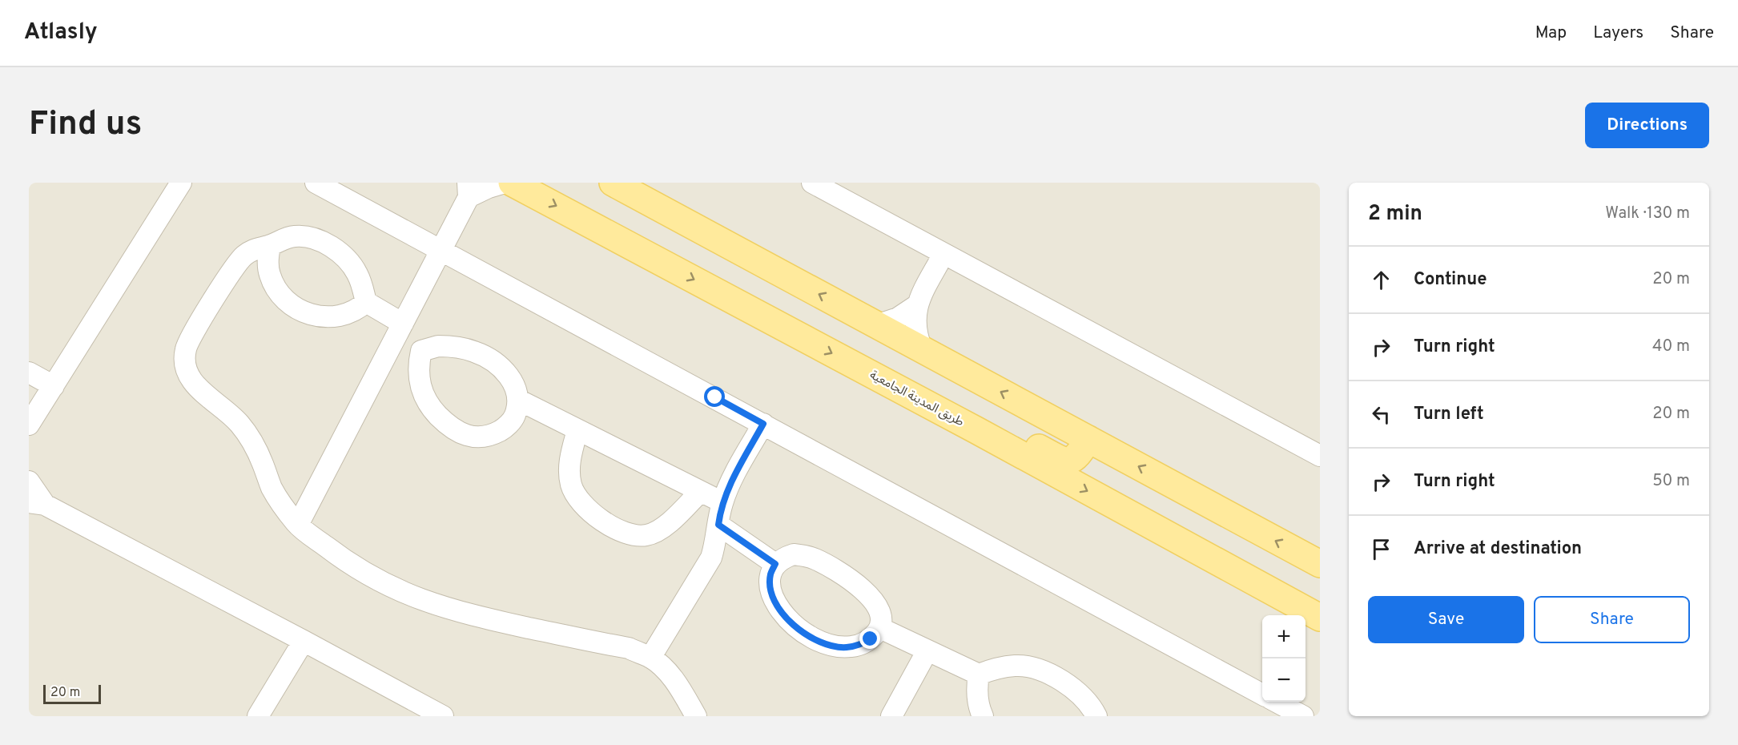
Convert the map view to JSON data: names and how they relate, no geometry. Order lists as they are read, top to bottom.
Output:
{
  "streets": {
    "main road": ["طريق المدينة الجامعية"]
  },
  "scale_bar": "20 m",
  "page": {
    "header": "Atlasly",
    "nav": ["Map", "Layers", "Share"],
    "buttons": [
      "Directions",
      ["Save", "Share"]
    ],
    "title": "Find us",
    "heading": ["2 min", "Walk · 130 m"],
    "list": [
      ["Continue", "20 m"],
      ["Turn right", "40 m"],
      ["Turn left", "20 m"],
      ["Turn right", "50 m"],
      "Arrive at destination"
    ],
    "map_buttons": ["+", "−"],
    "scale": "20 m"
  }
}
